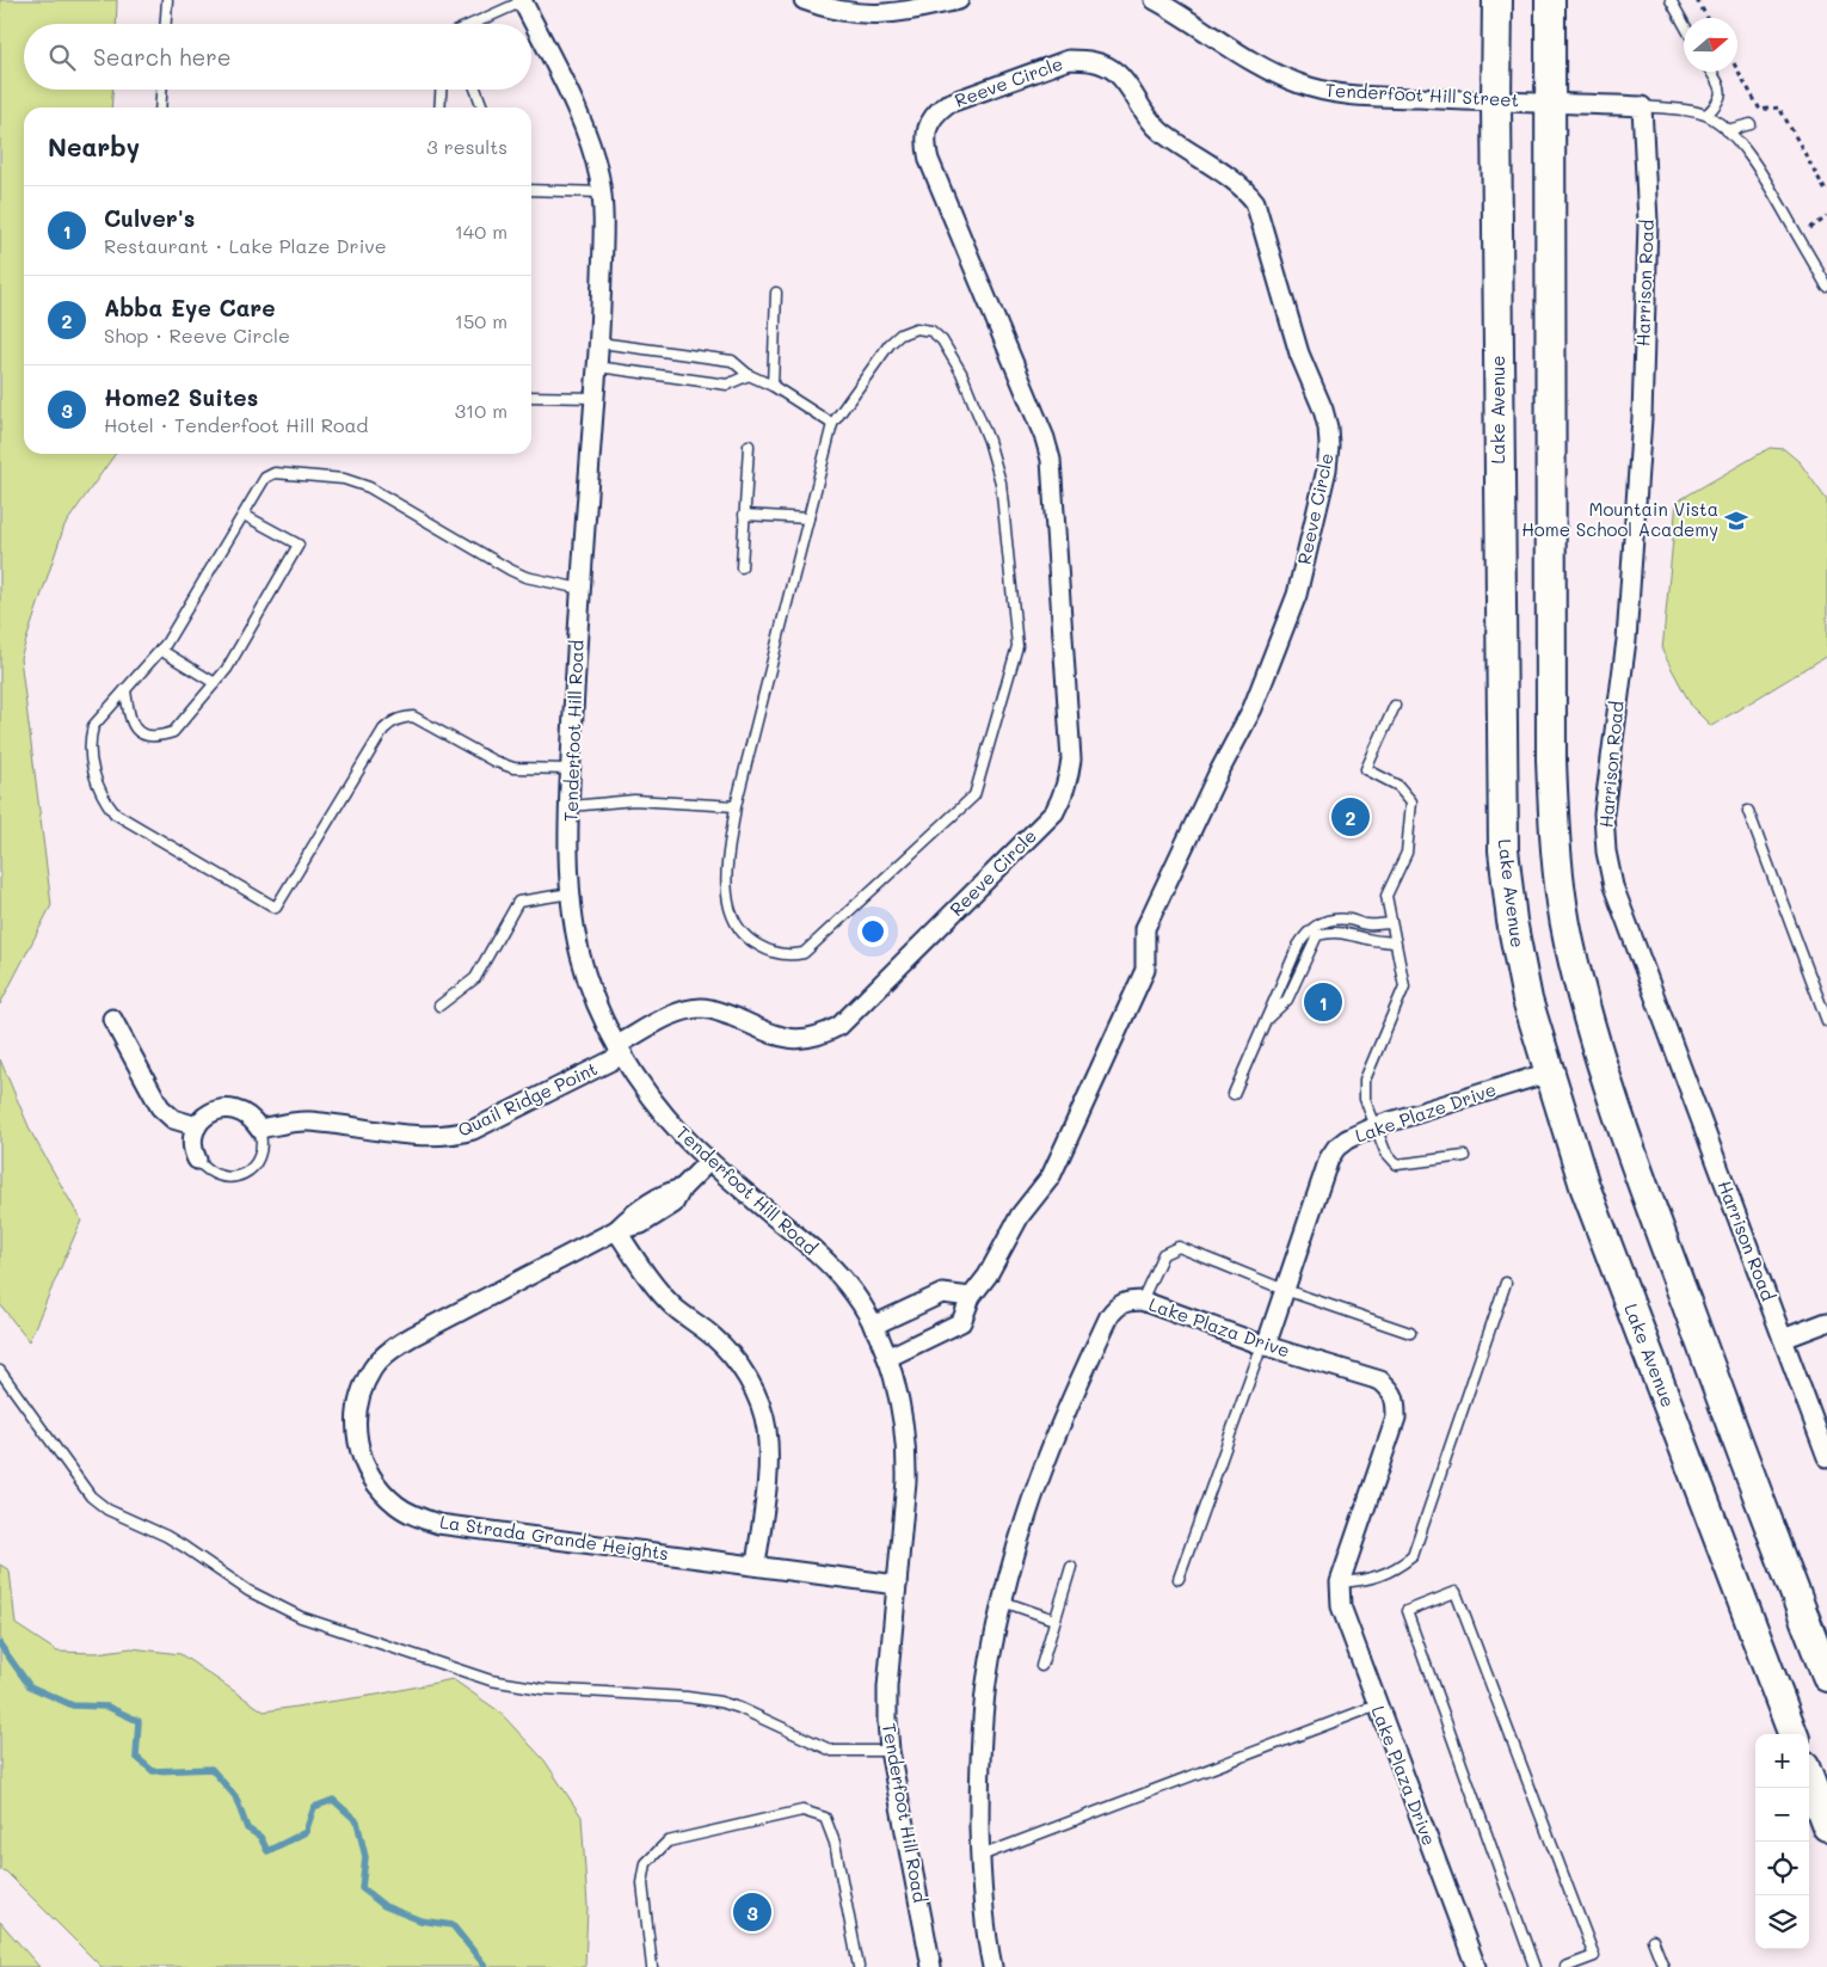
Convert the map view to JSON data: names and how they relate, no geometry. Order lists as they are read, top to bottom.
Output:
{
  "streets": {
    "main road": ["Lake Avenue"],
    "street": [
      "Reeve Circle",
      "Tenderfoot Hill Street",
      "Harrison Road",
      "Tenderfoot Hill Road",
      "Quail Ridge Point",
      "Lake Plaze Drive",
      "Lake Plaza Drive",
      "La Strada Grande Heights"
    ]
  },
  "crossings": [
    ["Reeve Circle", "Tenderfoot Hill Road"],
    ["Reeve Circle", "Quail Ridge Point"],
    ["Tenderfoot Hill Street", "Harrison Road"],
    ["Tenderfoot Hill Street", "Lake Avenue"],
    ["Lake Avenue", "Lake Plaze Drive"],
    ["Tenderfoot Hill Road", "Quail Ridge Point"],
    ["Tenderfoot Hill Road", "La Strada Grande Heights"],
    ["Lake Plaze Drive", "Lake Plaza Drive"]
  ],
  "places": {
    "school or university": ["Mountain Vista Home School Academy"]
  },
  "north": "right",
  "page": {
    "search": "Search here",
    "heading": ["Nearby", "3 results"],
    "list": [
      {
        "mark": "1",
        "name": "Culver's",
        "note": "Restaurant · Lake Plaze Drive",
        "value": "140 m"
      },
      {
        "mark": "2",
        "name": "Abba Eye Care",
        "note": "Shop · Reeve Circle",
        "value": "150 m"
      },
      {
        "mark": "3",
        "name": "Home2 Suites",
        "note": "Hotel · Tenderfoot Hill Road",
        "value": "310 m"
      }
    ],
    "pins": ["2", "1", "3"],
    "map_buttons": ["+", "−"]
  }
}
